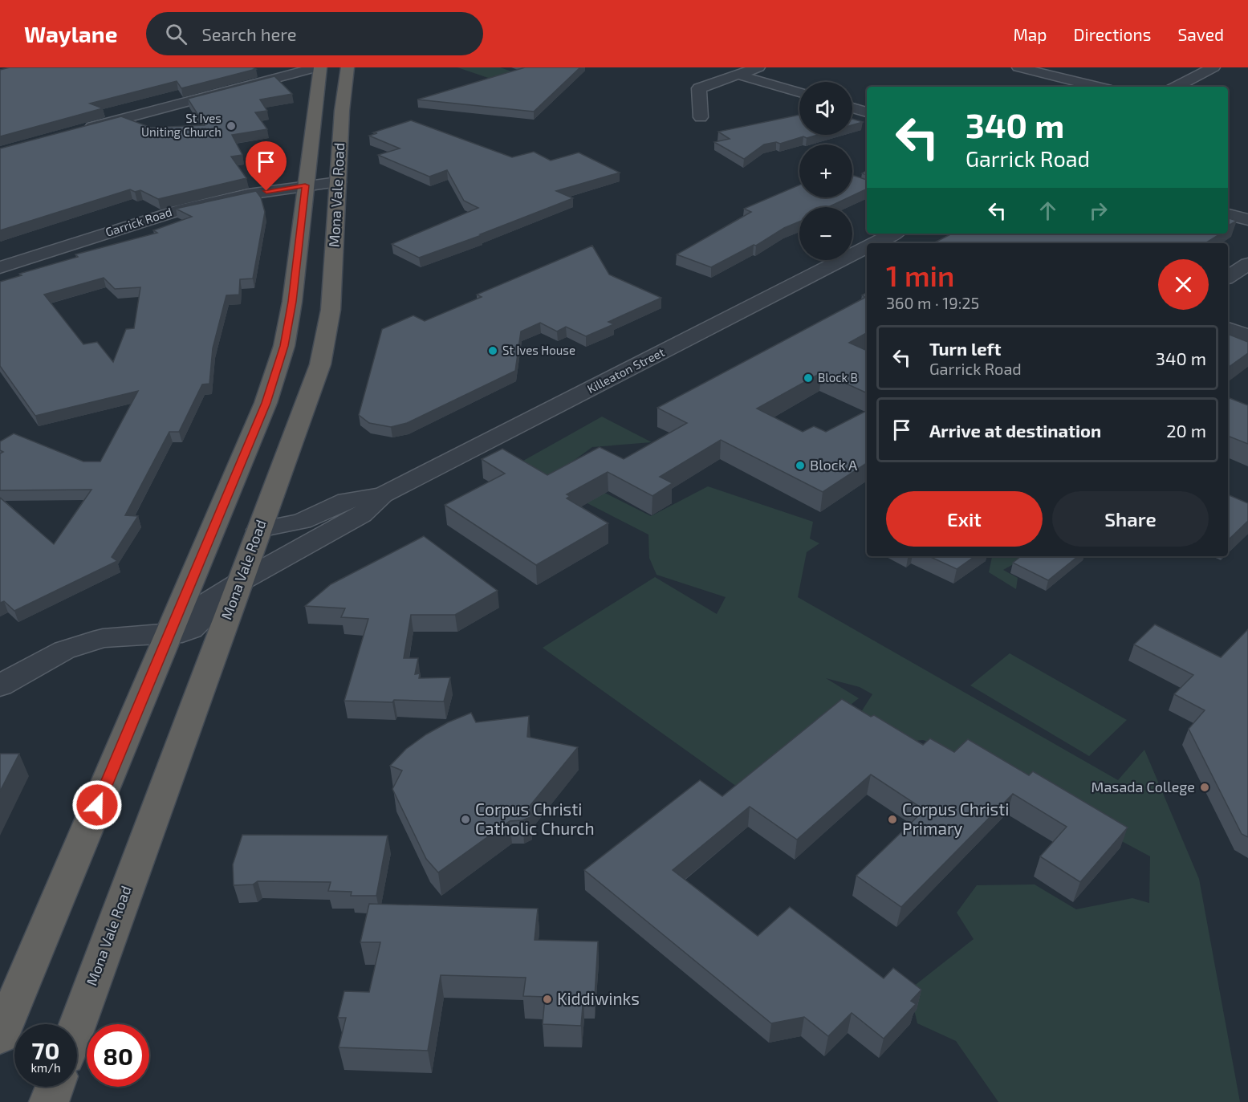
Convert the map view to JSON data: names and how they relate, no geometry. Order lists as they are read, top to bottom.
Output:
{
  "streets": {
    "highway": ["Mona Vale Road"],
    "street": ["Garrick Road", "Killeaton Street"]
  },
  "crossings": [
    ["Mona Vale Road", "Garrick Road"],
    ["Mona Vale Road", "Killeaton Street"]
  ],
  "places": [
    "St Ives Uniting Church",
    "St Ives House",
    "Block B",
    "Block A",
    "Masada College",
    "Corpus Christi Catholic Church",
    "Corpus Christi Primary",
    "Kiddiwinks"
  ],
  "page": {
    "header": "Waylane",
    "search": "Search here",
    "nav": ["Map", "Directions", "Saved"],
    "map_buttons": ["+", "−"],
    "turn": ["340 m", "Garrick Road"],
    "heading": ["1 min", "360 m · 19:25"],
    "list": [
      {
        "name": "Turn left",
        "note": "Garrick Road",
        "value": "340 m"
      },
      {
        "name": "Arrive at destination",
        "value": "20 m"
      }
    ],
    "buttons": ["Exit", "Share"],
    "speed": "70 km/h",
    "limit": "80"
  }
}
